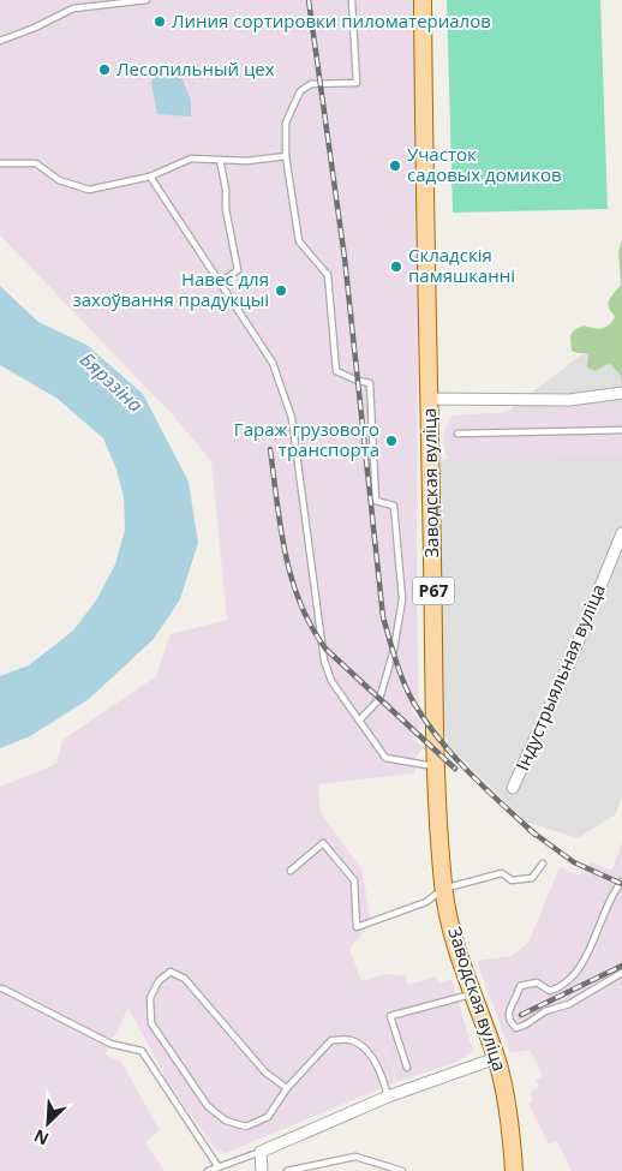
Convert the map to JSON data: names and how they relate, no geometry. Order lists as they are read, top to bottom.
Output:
{
  "streets": {
    "main road": ["Заводская вуліца", "Р67"],
    "street": ["Індустрыяльная вуліца"]
  },
  "water": ["Бярэзіна"],
  "places": [
    "Линия сортировки пиломатериалов",
    "Лесопильный цех",
    "Участок садовых домиков",
    "Складскія памяшканні",
    "Навес для захоўвання прадукцыі",
    "Гараж грузового транспорта"
  ],
  "north": "bottom left"
}
